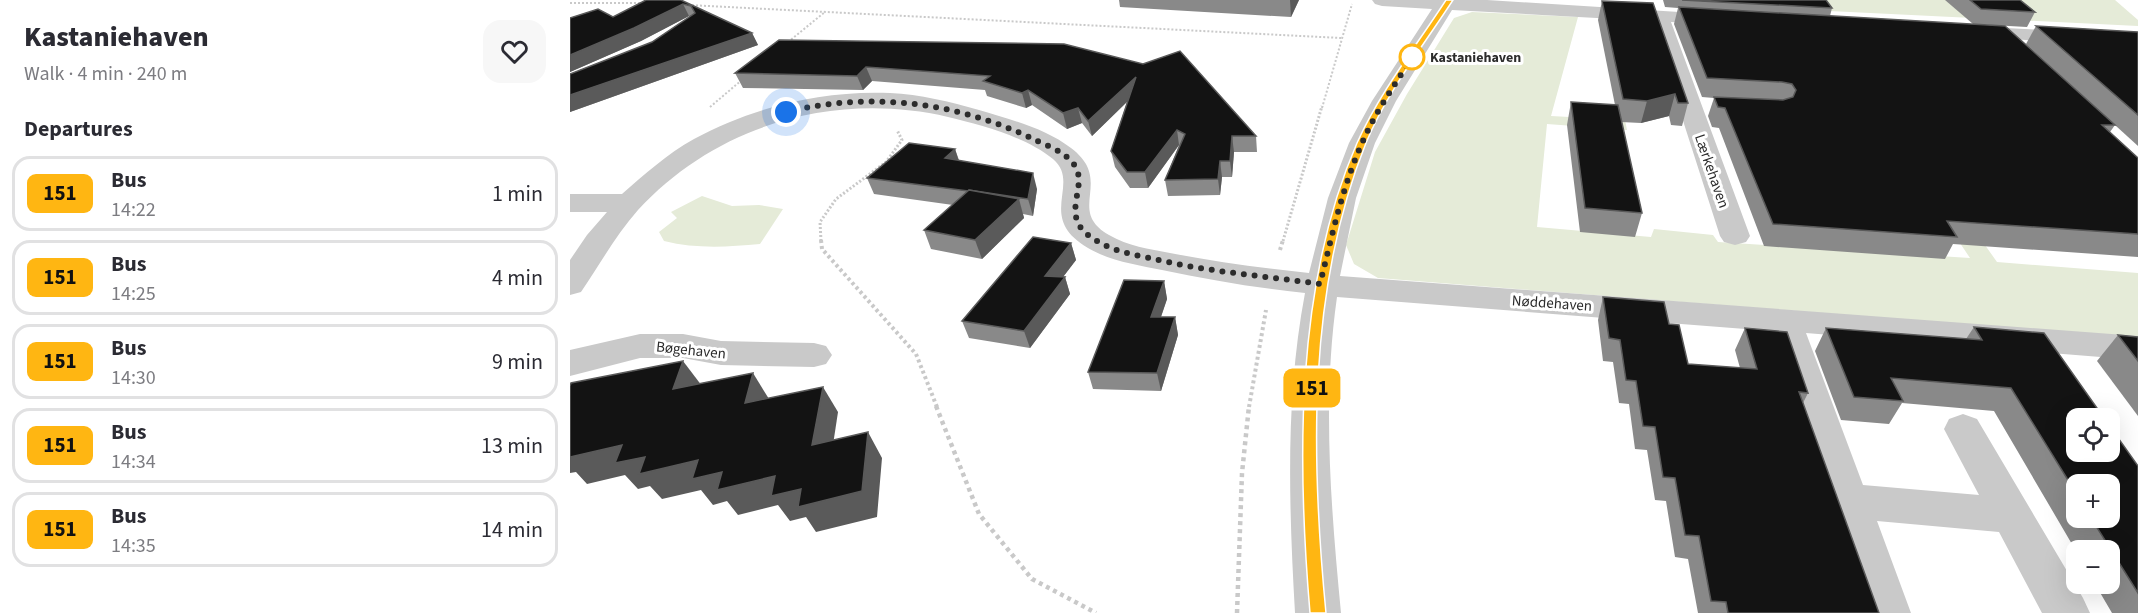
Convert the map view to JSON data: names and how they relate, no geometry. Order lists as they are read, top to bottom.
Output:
{
  "streets": {
    "street": ["Lærkehaven", "Nøddehaven", "Bøgehaven"]
  },
  "places": ["Kastaniehaven"],
  "lines": ["bus line 151"],
  "page": {
    "heading": [
      ["Kastaniehaven", "Walk · 4 min · 240 m"],
      "Departures"
    ],
    "on_map": "151",
    "list": [
      {
        "mark": "151",
        "name": "Bus",
        "note": "14:22",
        "value": "1 min"
      },
      {
        "mark": "151",
        "name": "Bus",
        "note": "14:25",
        "value": "4 min"
      },
      {
        "mark": "151",
        "name": "Bus",
        "note": "14:30",
        "value": "9 min"
      },
      {
        "mark": "151",
        "name": "Bus",
        "note": "14:34",
        "value": "13 min"
      },
      {
        "mark": "151",
        "name": "Bus",
        "note": "14:35",
        "value": "14 min"
      }
    ],
    "map_buttons": ["+", "−"]
  }
}
